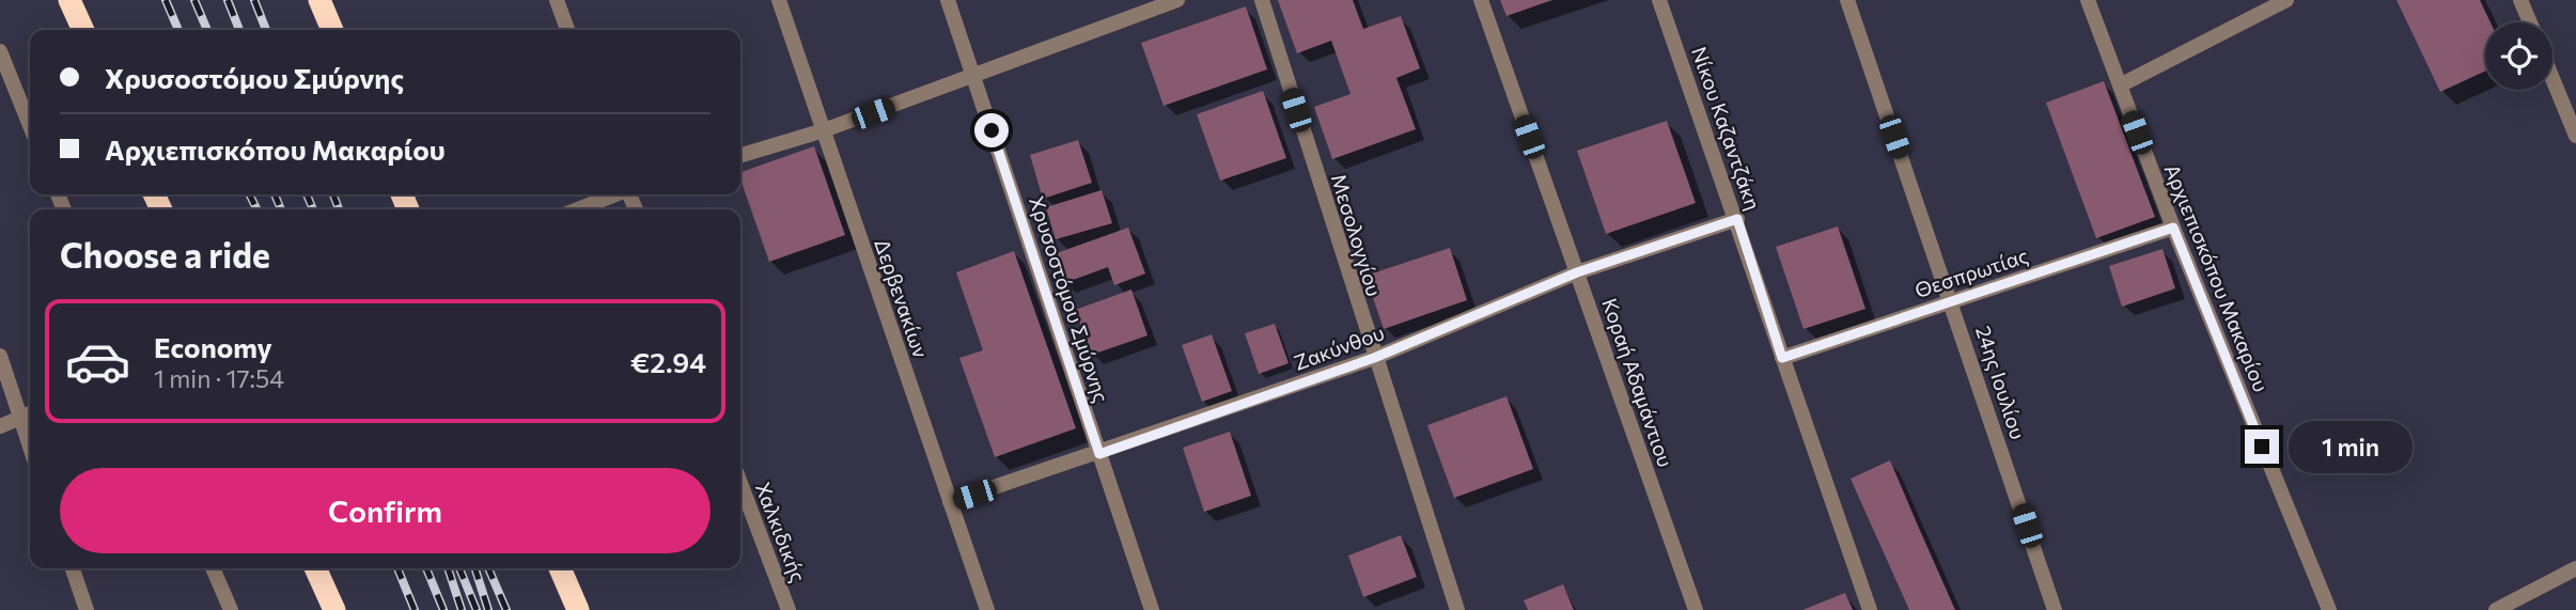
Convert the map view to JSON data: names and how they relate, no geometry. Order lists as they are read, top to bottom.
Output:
{
  "streets": {
    "street": [
      "Νίκου Καζαντζάκη",
      "Μεσολογγίου",
      "Θεσπρωτίας",
      "Αρχιεπισκόπου Μακαρίου",
      "Δερβενακίων",
      "Χρυσοστόμου Σμύρνης",
      "Ζακύνθου",
      "Κοραή Αδαμάντιου",
      "24ης Ιουλίου",
      "Χαλκιδικής"
    ]
  },
  "crossings": [
    ["Νίκου Καζαντζάκη", "Θεσπρωτίας"],
    ["Νίκου Καζαντζάκη", "Ζακύνθου"],
    ["Μεσολογγίου", "Ζακύνθου"],
    ["Θεσπρωτίας", "Αρχιεπισκόπου Μακαρίου"],
    ["Θεσπρωτίας", "24ης Ιουλίου"],
    ["Δερβενακίων", "Ζακύνθου"],
    ["Χρυσοστόμου Σμύρνης", "Ζακύνθου"],
    ["Ζακύνθου", "Κοραή Αδαμάντιου"]
  ],
  "page": {
    "banner": ["Χρυσοστόμου Σμύρνης", "Αρχιεπισκόπου Μακαρίου"],
    "heading": "Choose a ride",
    "list": [
      {
        "name": "Economy",
        "note": "1 min · 17:54",
        "value": "€2.94"
      }
    ],
    "bubble": "1 min",
    "buttons": "Confirm"
  }
}
